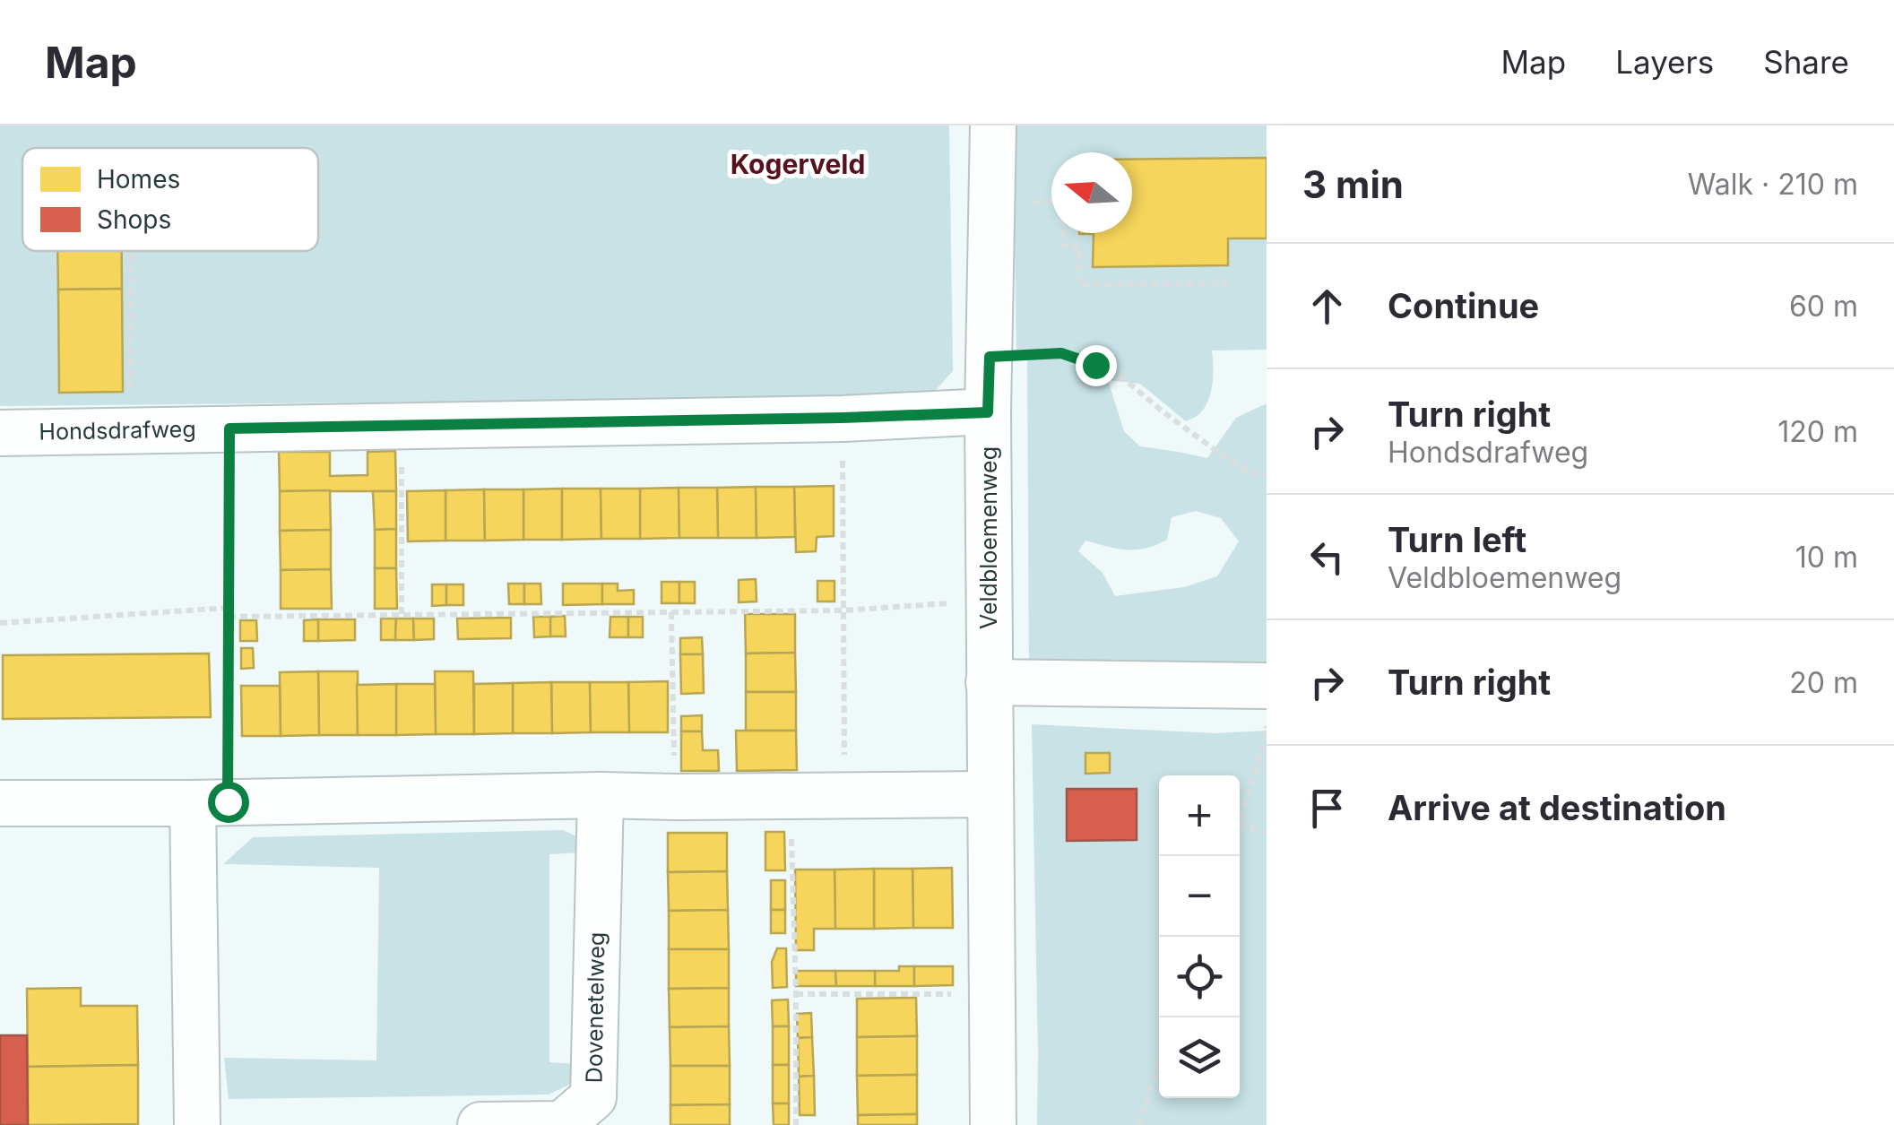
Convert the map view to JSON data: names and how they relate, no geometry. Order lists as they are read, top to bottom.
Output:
{
  "streets": {
    "street": ["Hondsdrafweg", "Veldbloemenweg", "Dovenetelweg"]
  },
  "crossings": [
    ["Hondsdrafweg", "Veldbloemenweg"]
  ],
  "districts": ["Kogerveld"],
  "legend": ["Homes", "Shops"],
  "north": "left",
  "page": {
    "header": "Map",
    "nav": ["Map", "Layers", "Share"],
    "heading": ["3 min", "Walk · 210 m"],
    "list": [
      ["Continue", "60 m"],
      ["Turn right", "Hondsdrafweg", "120 m"],
      ["Turn left", "Veldbloemenweg", "10 m"],
      ["Turn right", "20 m"],
      "Arrive at destination"
    ],
    "map_buttons": ["+", "−"]
  }
}
